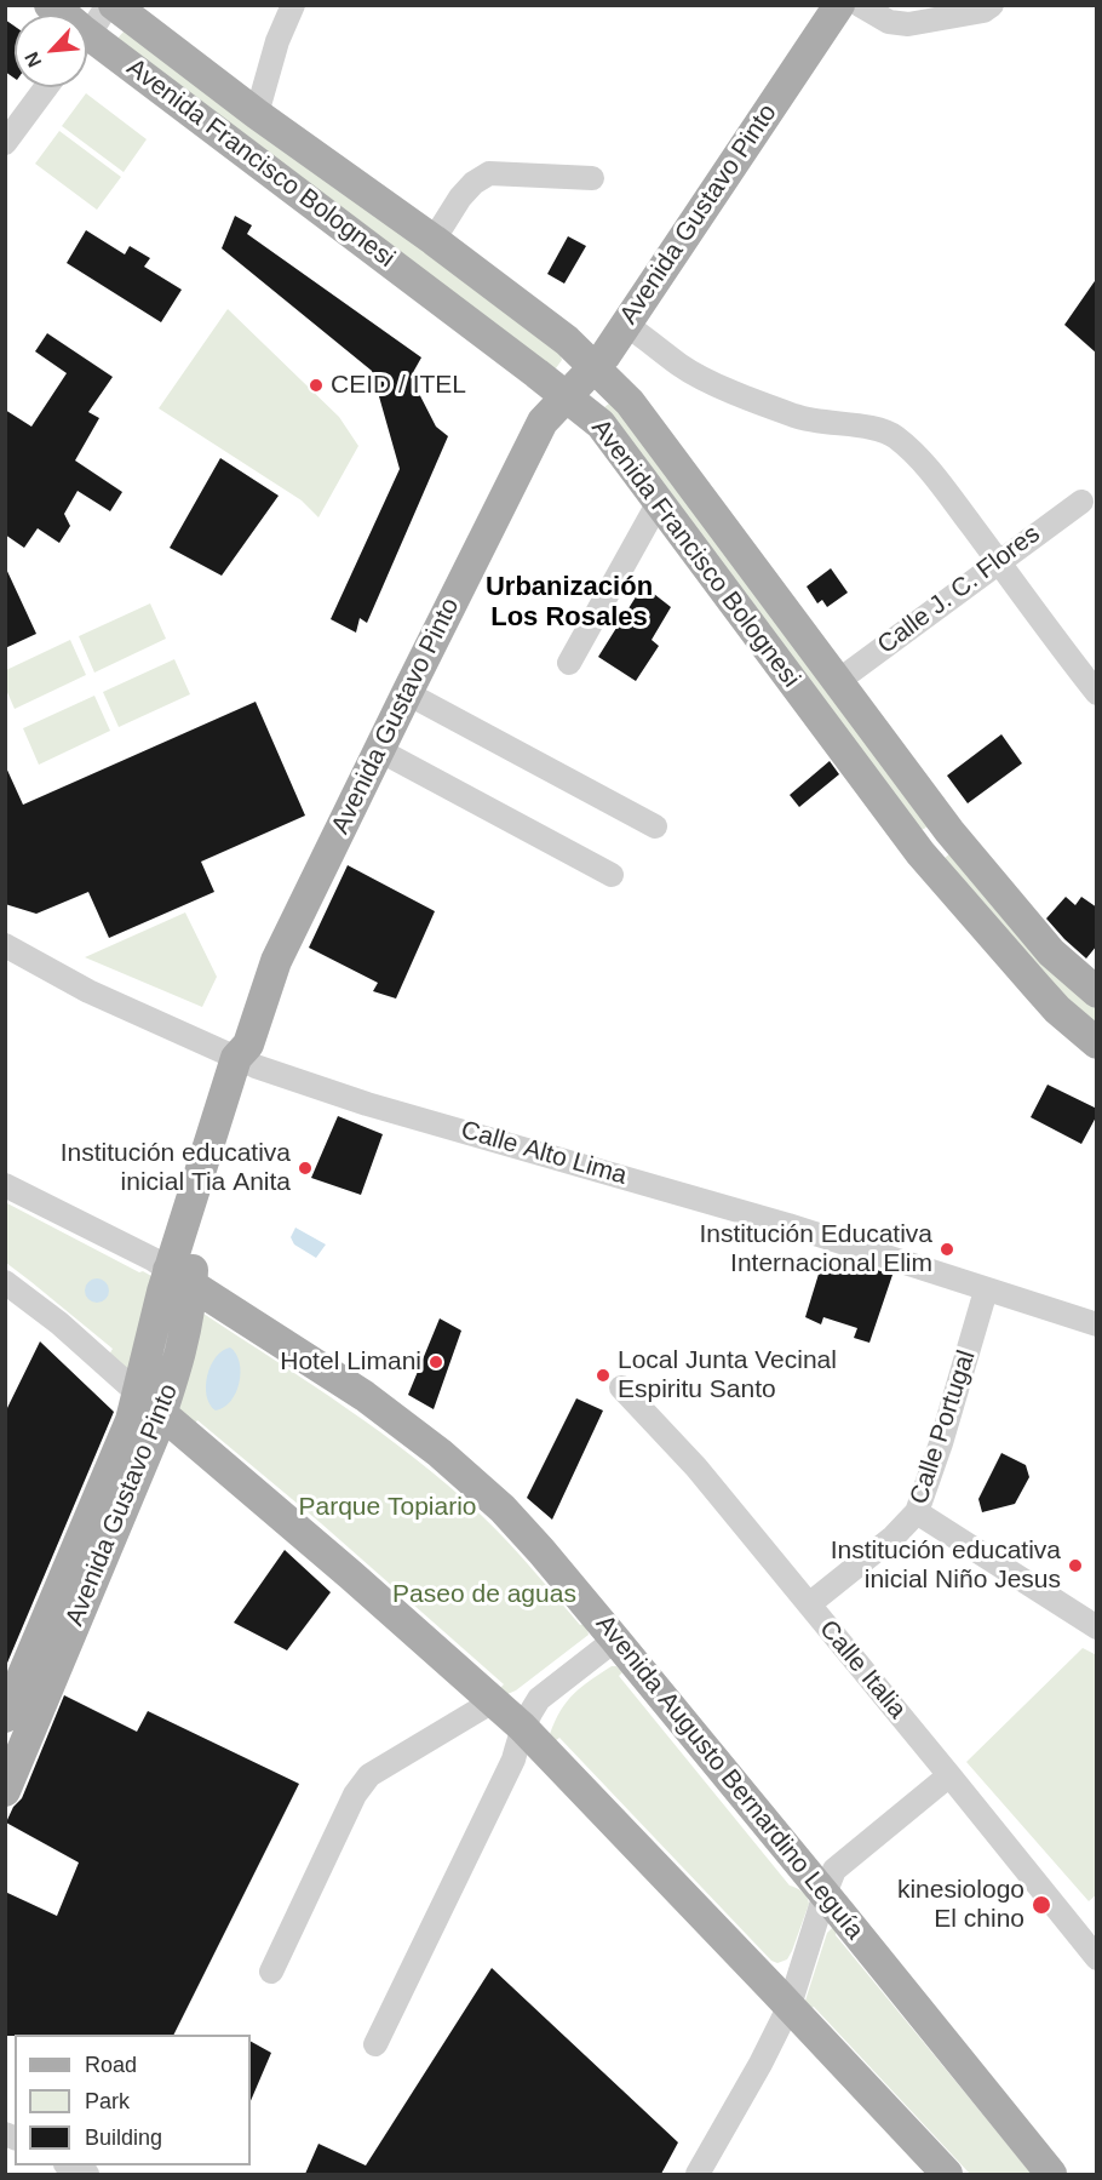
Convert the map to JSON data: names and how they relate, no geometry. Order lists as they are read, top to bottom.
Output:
{
  "streets": {
    "main road": ["Avenida Francisco Bolognesi", "Avenida Gustavo Pinto", "Avenida Augusto Bernardino Leguía"],
    "street": [
      "Calle J. C. Flores",
      "Calle Alto Lima",
      "Calle Portugal",
      "Calle Italia"
    ]
  },
  "crossings": [
    ["Avenida Francisco Bolognesi", "Avenida Gustavo Pinto"],
    ["Avenida Francisco Bolognesi", "Calle J. C. Flores"],
    ["Avenida Gustavo Pinto", "Calle Alto Lima"],
    ["Avenida Gustavo Pinto", "Avenida Augusto Bernardino Leguía"],
    ["Calle Alto Lima", "Calle Portugal"],
    ["Calle Portugal", "Calle Italia"]
  ],
  "districts": ["Urbanización Los Rosales"],
  "parks": ["Parque Topiario", "Paseo de aguas"],
  "places": [
    "CEID / ITEL",
    "Institución educativa inicial Tia Anita",
    "Institución Educativa Internacional Elim",
    "Hotel Limani",
    "Local Junta Vecinal Espiritu Santo",
    "Institución educativa inicial Niño Jesus",
    "kinesiologo El chino"
  ],
  "legend": ["Road", "Park", "Building"],
  "north": "bottom left"
}
